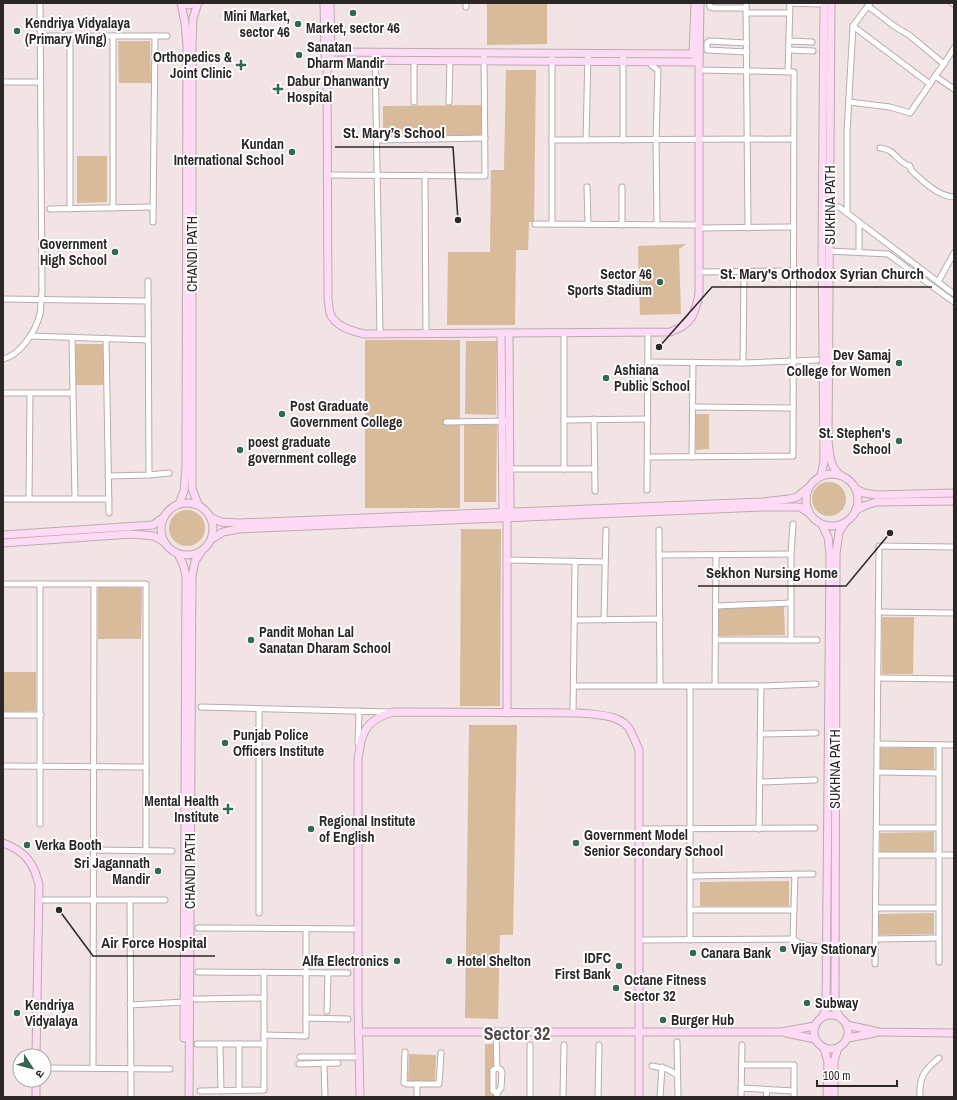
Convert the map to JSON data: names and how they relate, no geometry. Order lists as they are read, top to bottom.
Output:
{
  "streets": {
    "main road": ["SUKHNA PATH", "CHANDI PATH"]
  },
  "districts": ["Sector 32"],
  "places": {
    "other": [
      "Market, sector 46",
      "Mini Market, sector 46",
      "Kendriya Vidyalaya (Primary Wing)",
      "Sanatan Dharm Mandir",
      "Kundan International School",
      "St. Mary’s School",
      "Government High School",
      "Sector 46 Sports Stadium",
      "St. Mary's Orthodox Syrian Church",
      "Dev Samaj College for Women",
      "Ashiana Public School",
      "Post Graduate Government College",
      "St. Stephen's School",
      "poest graduate government college",
      "Sekhon Nursing Home",
      "Pandit Mohan Lal Sanatan Dharam School",
      "Punjab Police Officers Institute",
      "Regional Institute of English",
      "Government Model Senior Secondary School",
      "Verka Booth",
      "Sri Jagannath Mandir",
      "Air Force Hospital",
      "Vijay Stationary",
      "Canara Bank",
      "Alfa Electronics",
      "Hotel Shelton",
      "IDFC First Bank",
      "Octane Fitness Sector 32",
      "Subway",
      "Kendriya Vidyalaya",
      "Burger Hub"
    ],
    "health": ["Orthopedics & Joint Clinic", "Dabur Dhanwantry Hospital", "Mental Health Institute"]
  },
  "scale_bar": "100 m",
  "north": "bottom right"
}
